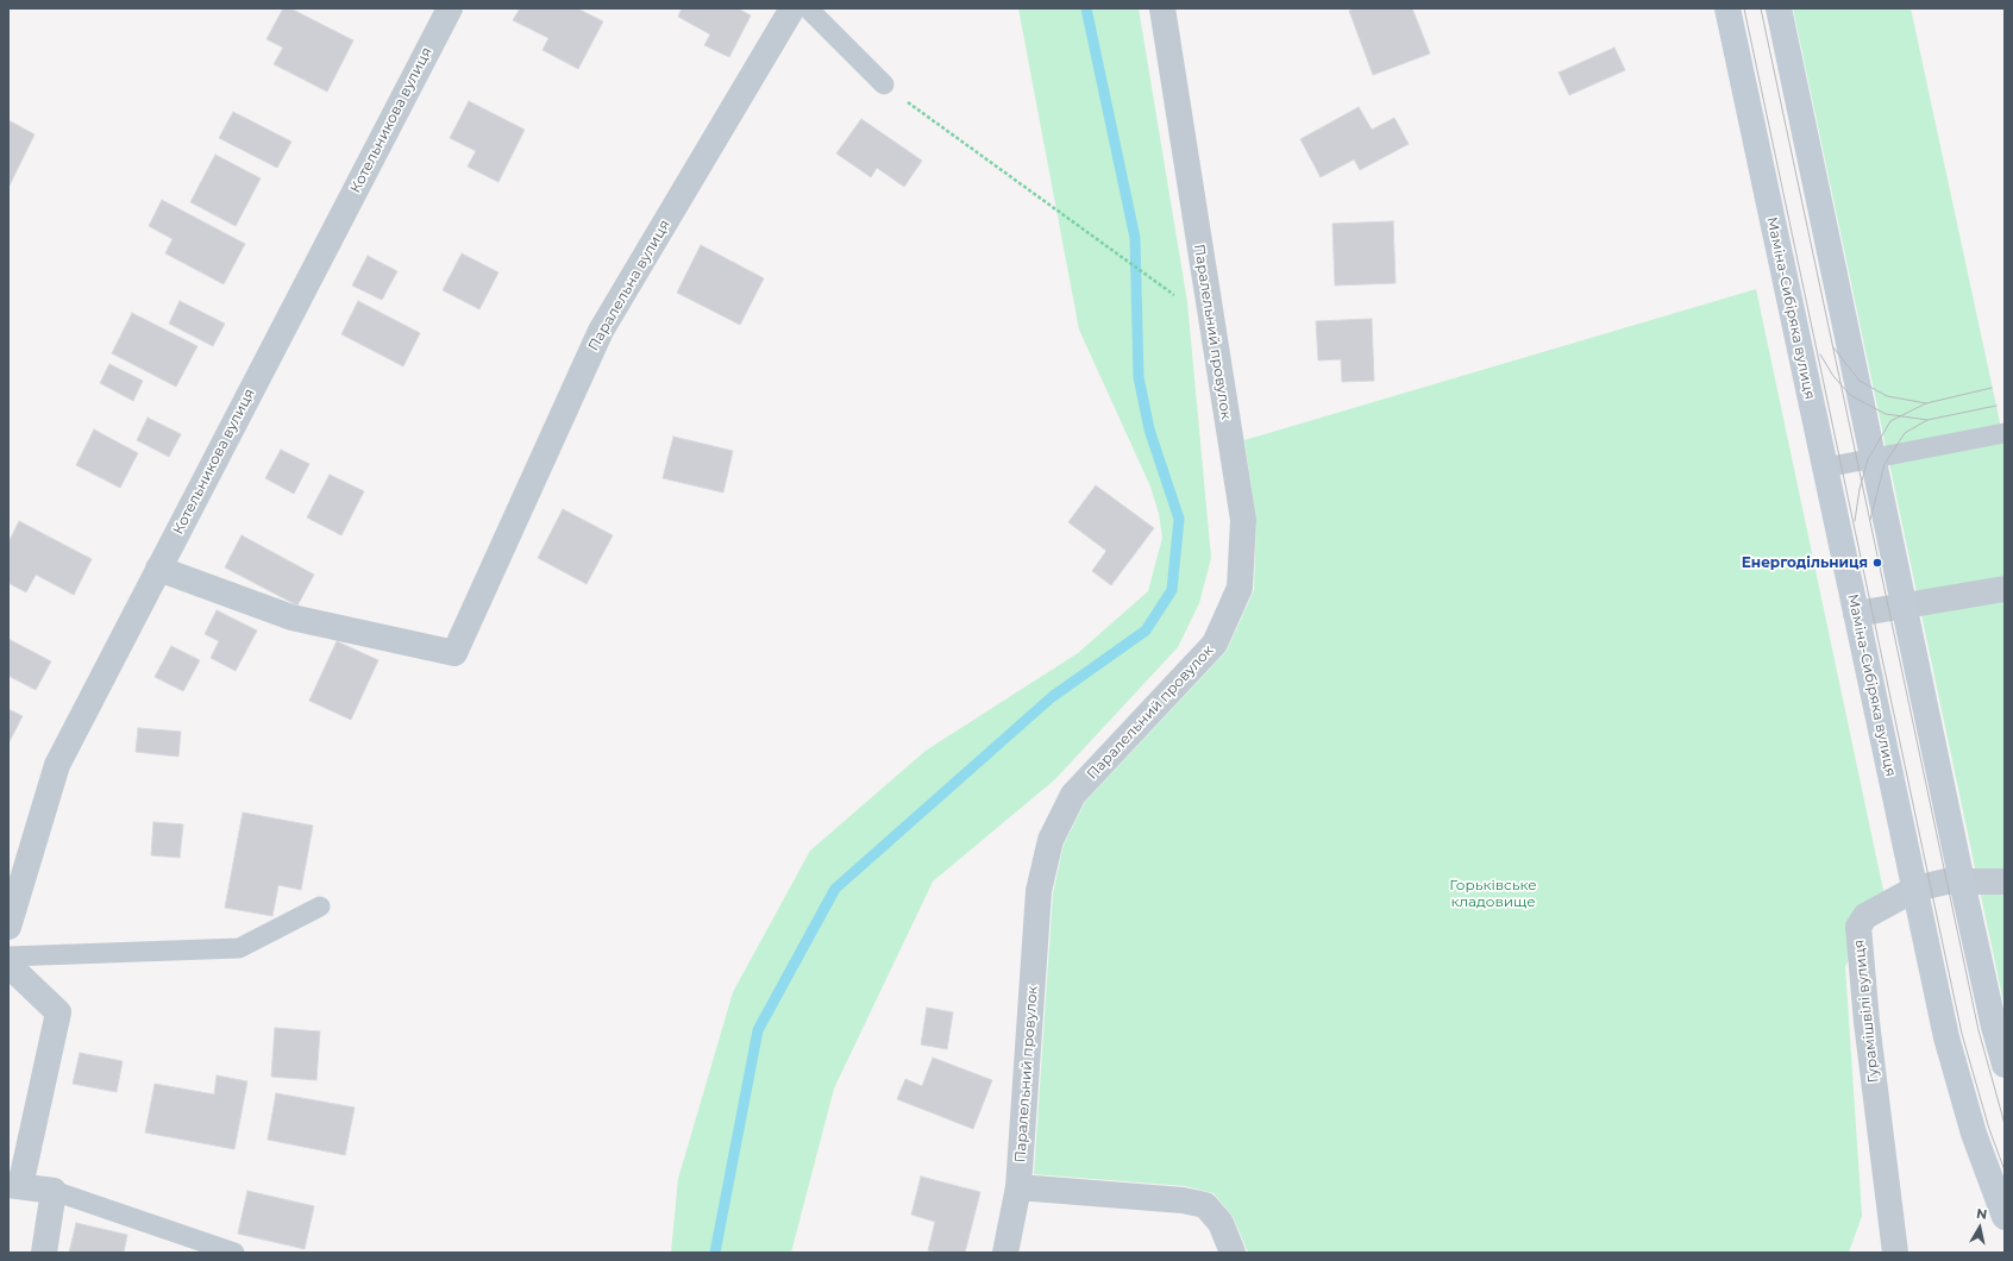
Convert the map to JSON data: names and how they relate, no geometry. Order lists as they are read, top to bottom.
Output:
{
  "streets": {
    "main road": ["Маміна-Сибіряка вулиця"],
    "street": [
      "Котельникова вулиця",
      "Паралельна вулиця",
      "Паралельний провулок",
      "Гурамішвілі вулиця"
    ]
  },
  "crossings": [
    ["Котельникова вулиця", "Паралельна вулиця"],
    ["Маміна-Сибіряка вулиця", "Гурамішвілі вулиця"]
  ],
  "parks": ["Горьківське кладовище"],
  "places": ["Енергодільниця"],
  "north": "top"
}
